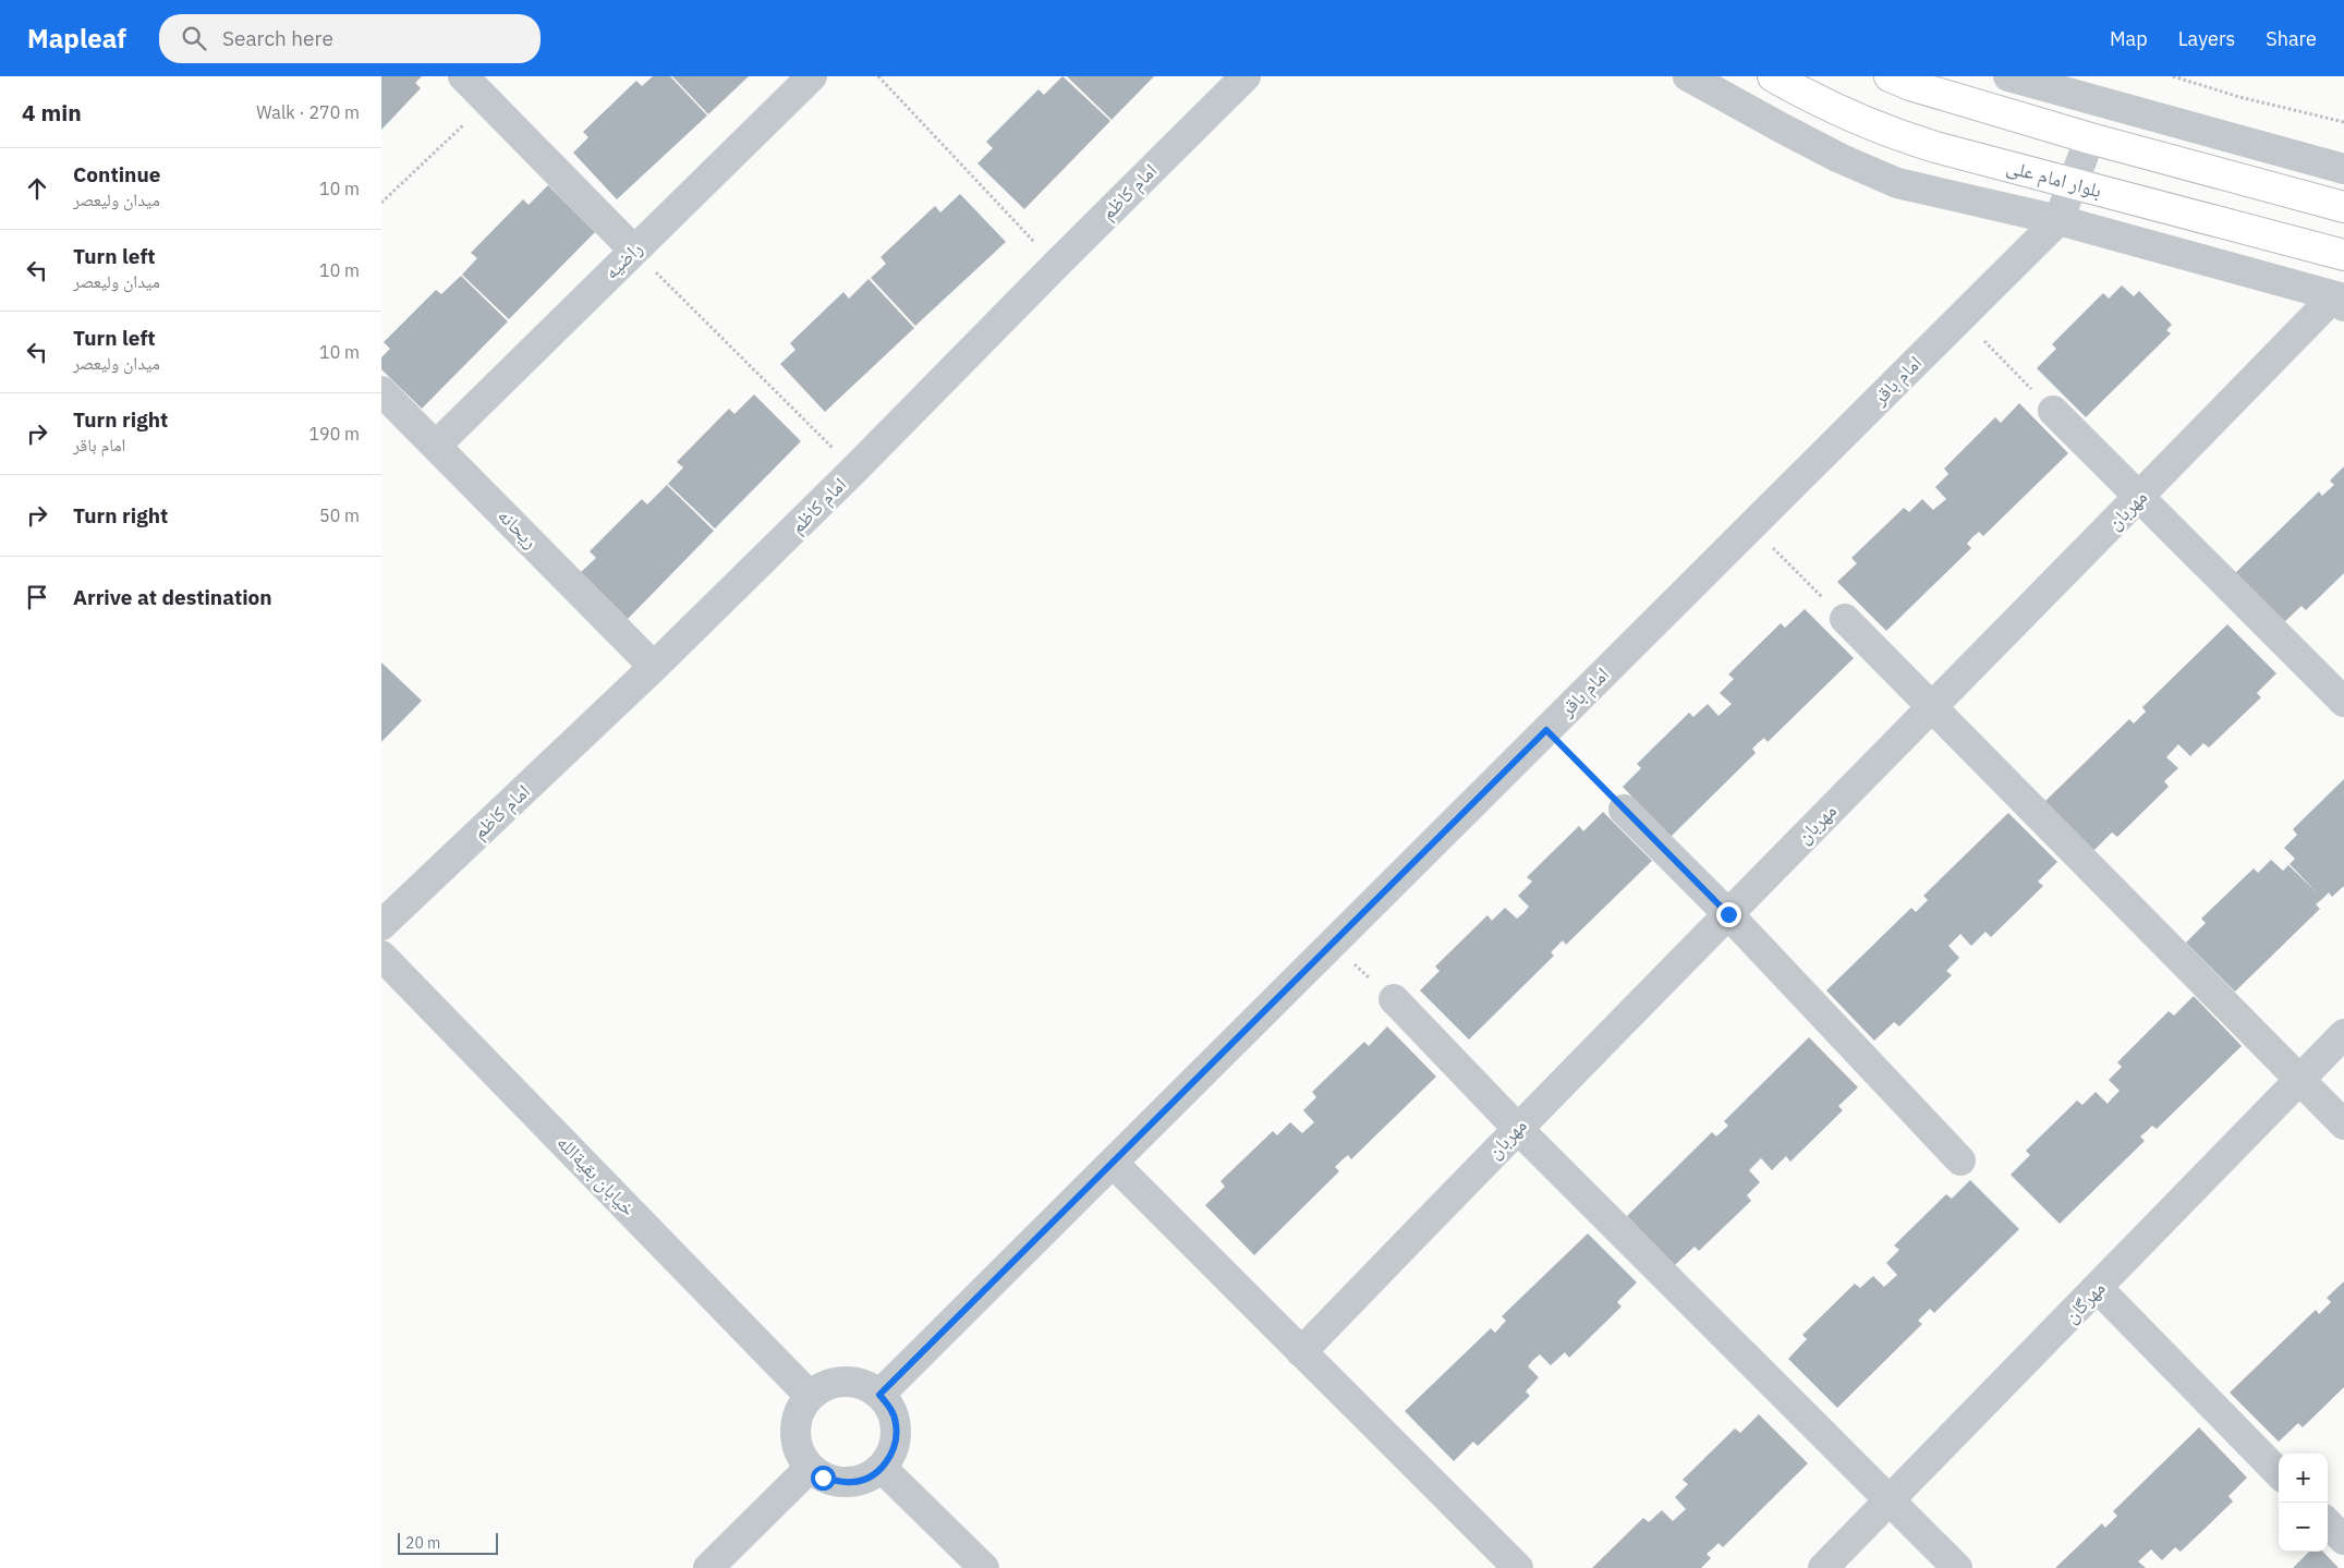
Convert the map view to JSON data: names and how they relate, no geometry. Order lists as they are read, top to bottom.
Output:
{
  "streets": {
    "main road": ["بلوار امام علی"],
    "street": [
      "امام کاظم",
      "راضیه",
      "امام باقر",
      "مهربان",
      "ریحانه",
      "خیابان بقیةالله",
      "مهرگان"
    ]
  },
  "crossings": [
    ["امام کاظم", "ریحانه"],
    ["راضیه", "ریحانه"],
    ["امام باقر", "خیابان بقیةالله"]
  ],
  "scale_bar": "20 m",
  "page": {
    "header": "Mapleaf",
    "search": "Search here",
    "nav": ["Map", "Layers", "Share"],
    "heading": ["4 min", "Walk · 270 m"],
    "list": [
      ["Continue", "میدان ولیعصر", "10 m"],
      ["Turn left", "میدان ولیعصر", "10 m"],
      ["Turn left", "میدان ولیعصر", "10 m"],
      ["Turn right", "امام باقر", "190 m"],
      ["Turn right", "50 m"],
      "Arrive at destination"
    ],
    "map_buttons": ["+", "−"],
    "scale": "20 m"
  }
}
